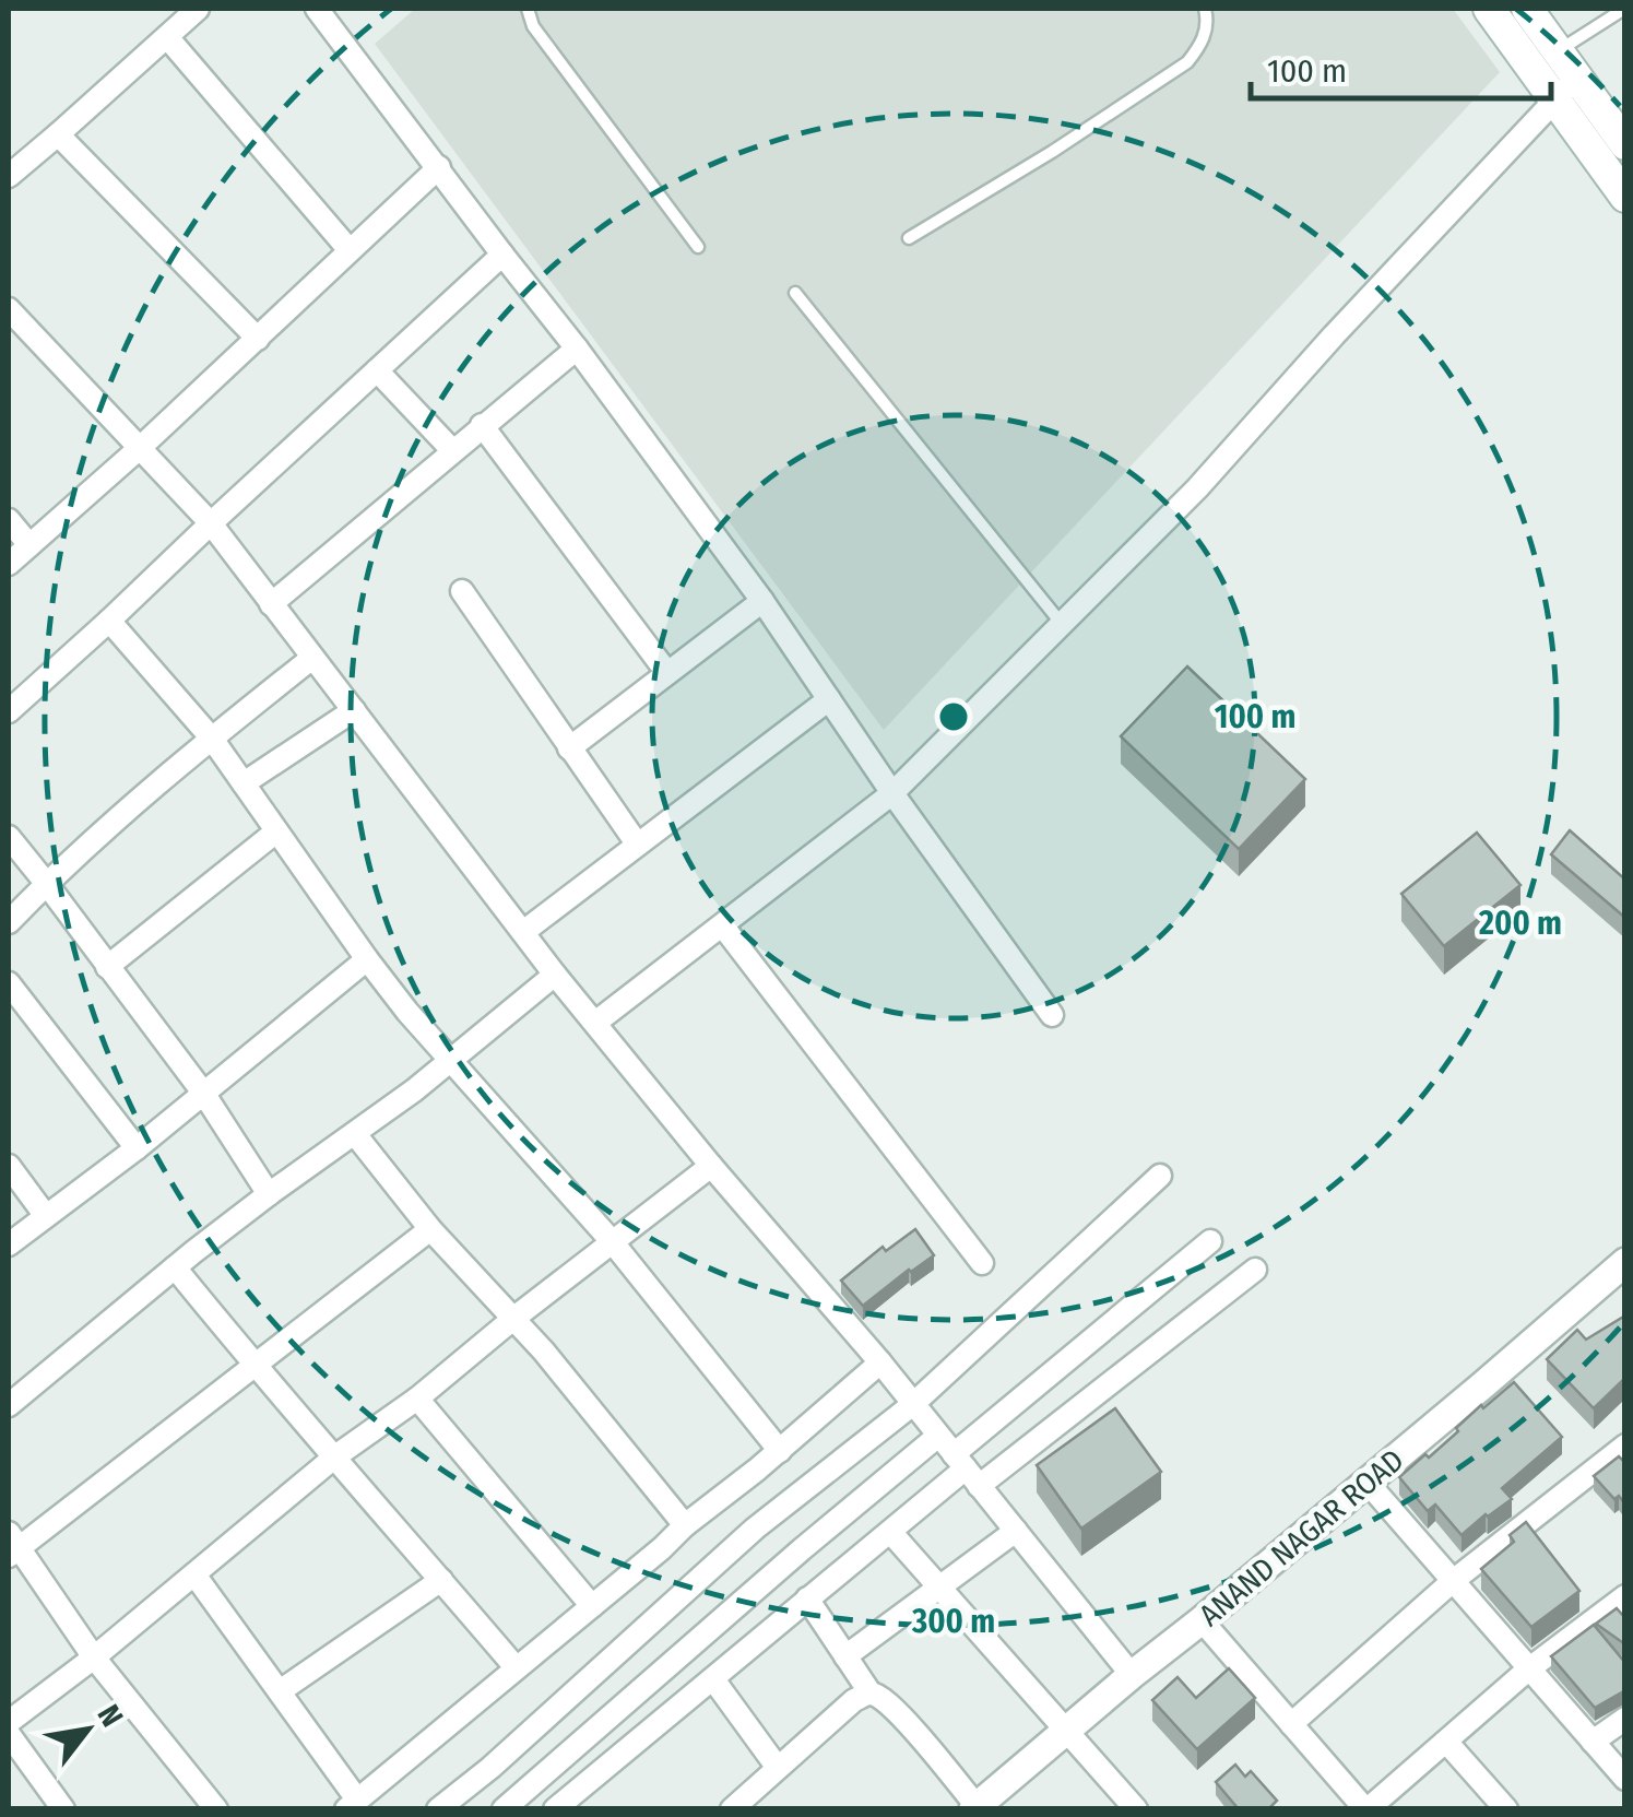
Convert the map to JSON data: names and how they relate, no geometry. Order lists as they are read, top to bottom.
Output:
{
  "streets": {
    "street": ["ANAND NAGAR ROAD"]
  },
  "scale_bar": "100 m",
  "north": "top right",
  "rings": ["100 m", "200 m", "300 m"]
}
